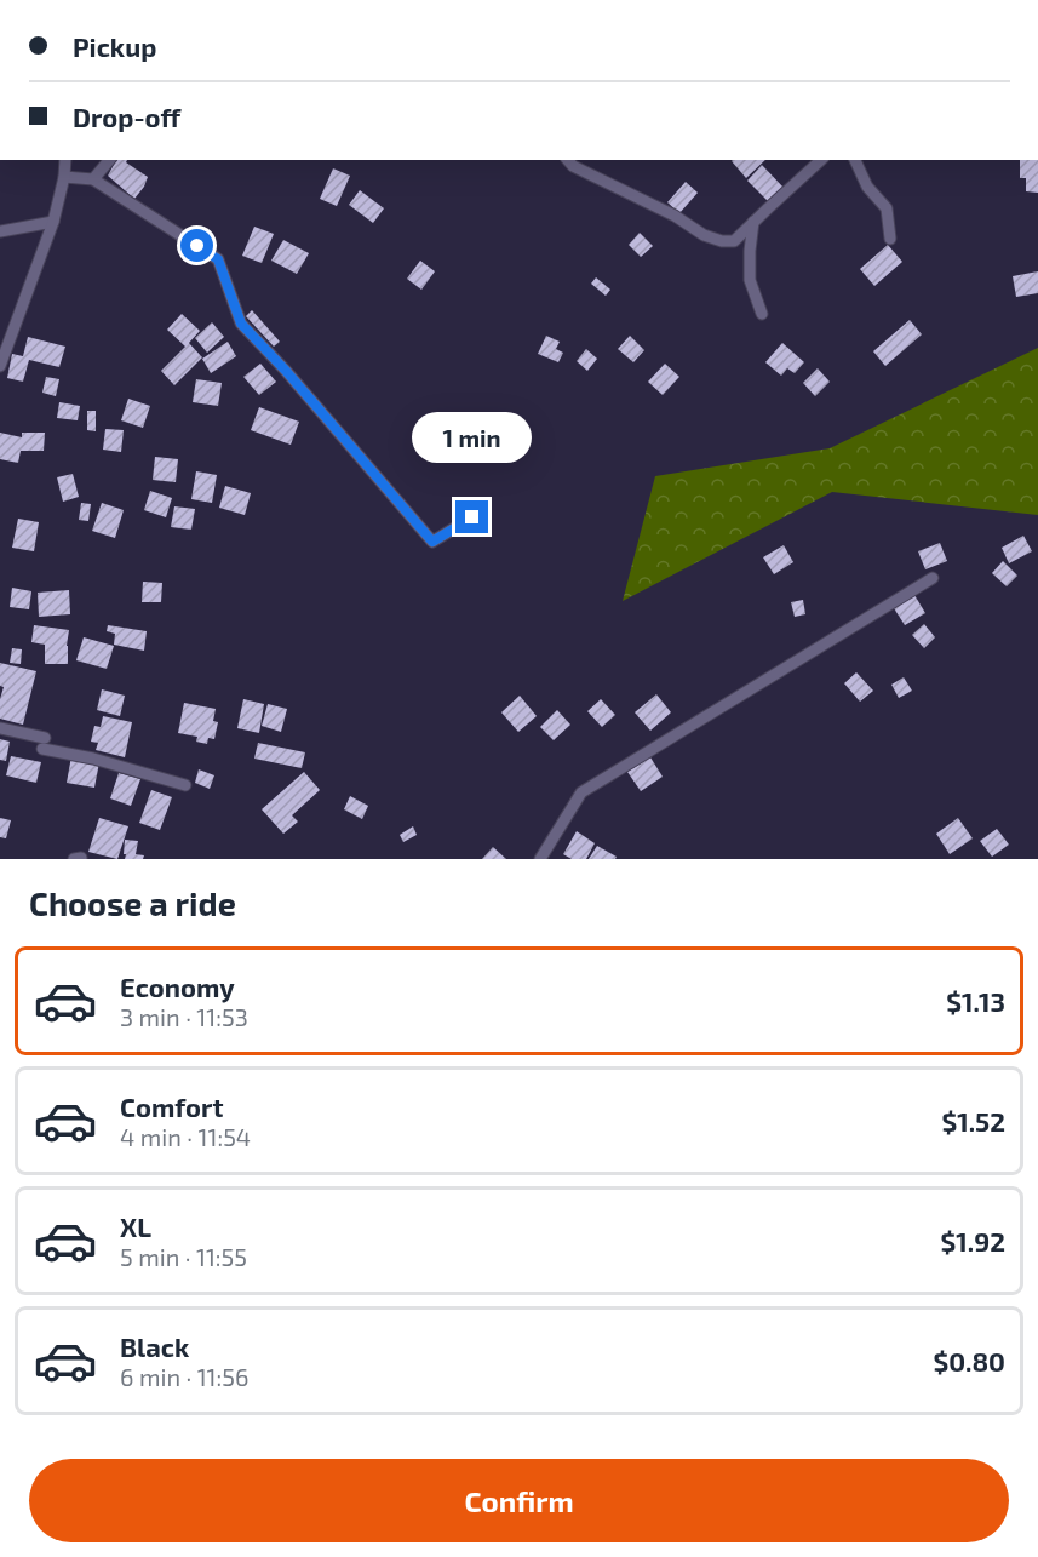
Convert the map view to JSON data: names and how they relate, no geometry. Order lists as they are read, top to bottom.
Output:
{
  "page": {
    "banner": ["Pickup", "Drop-off"],
    "bubble": "1 min",
    "heading": "Choose a ride",
    "list": [
      {
        "name": "Economy",
        "note": "3 min · 11:53",
        "value": "$1.13"
      },
      {
        "name": "Comfort",
        "note": "4 min · 11:54",
        "value": "$1.52"
      },
      {
        "name": "XL",
        "note": "5 min · 11:55",
        "value": "$1.92"
      },
      {
        "name": "Black",
        "note": "6 min · 11:56",
        "value": "$0.80"
      }
    ],
    "buttons": "Confirm"
  }
}
